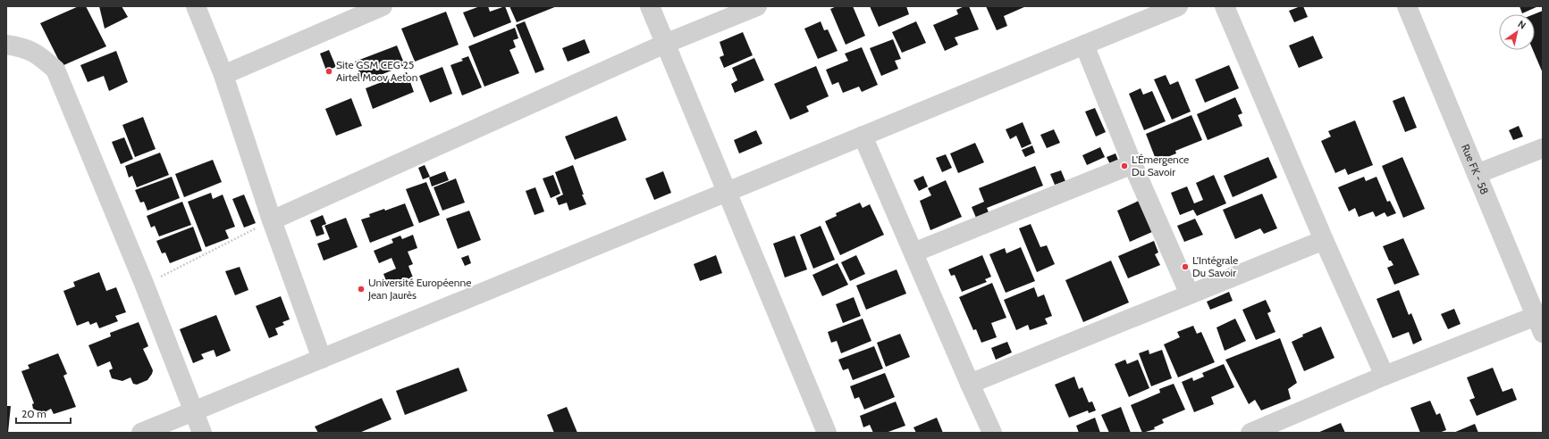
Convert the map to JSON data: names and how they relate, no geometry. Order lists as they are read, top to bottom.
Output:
{
  "streets": {
    "street": ["Rue FK - 58"]
  },
  "places": [
    "Site GSM CEG 25 Airtel Moov Aeton",
    "L'Émergence Du Savoir",
    "L'Intégrale Du Savoir",
    "Université Européenne Jean Jaurès"
  ],
  "scale_bar": "20 m",
  "north": "top right"
}
